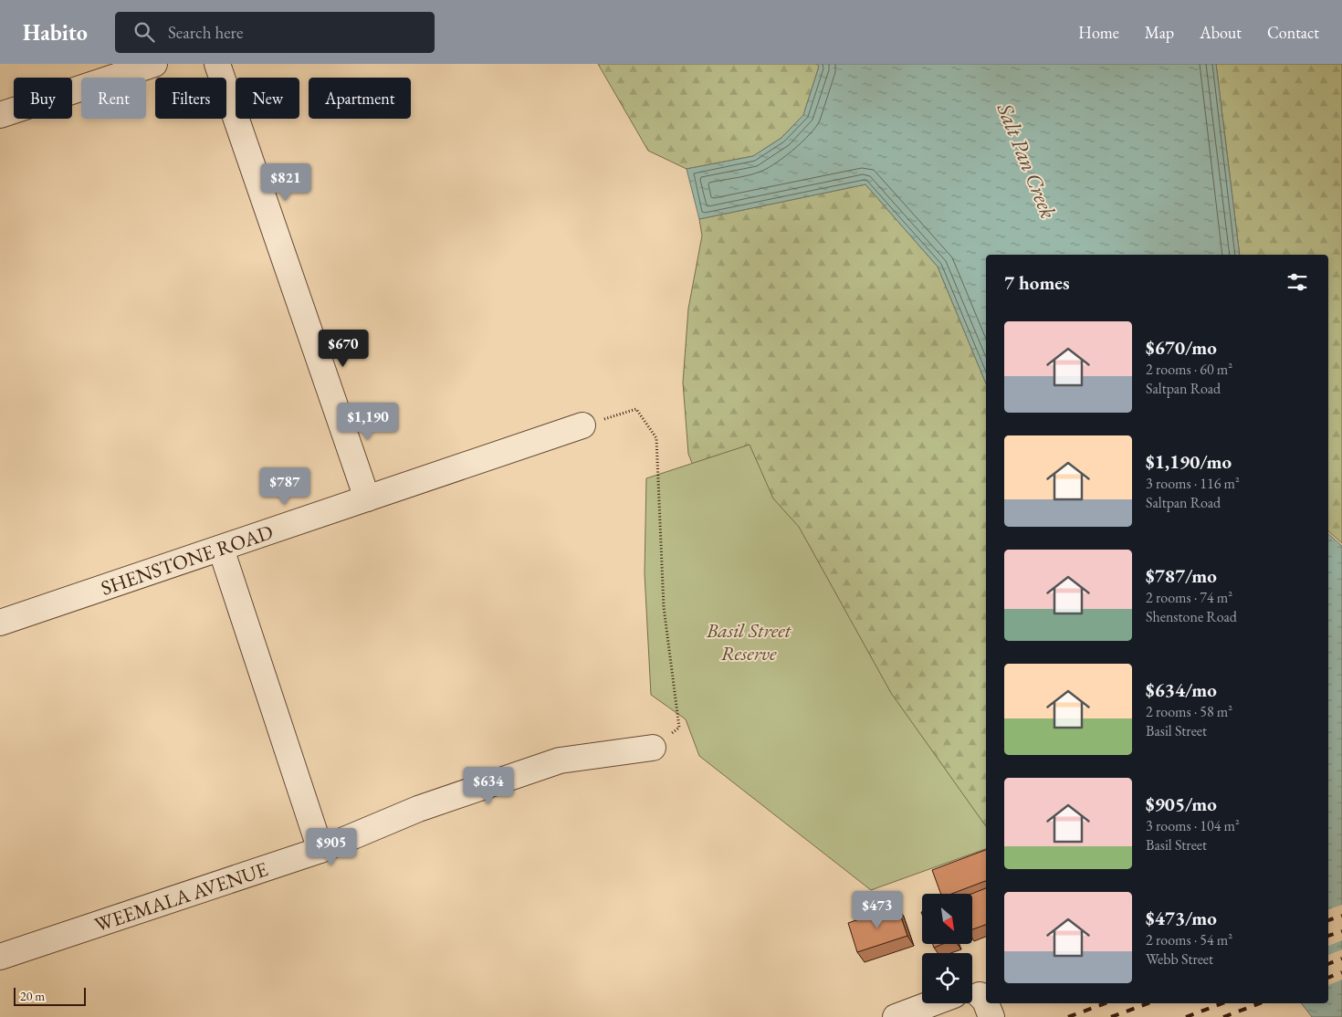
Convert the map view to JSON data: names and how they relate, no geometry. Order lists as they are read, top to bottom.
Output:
{
  "streets": {
    "street": ["SHENSTONE ROAD", "WEEMALA AVENUE"]
  },
  "water": ["Salt Pan Creek"],
  "parks": ["Basil Street Reserve"],
  "scale_bar": "20 m",
  "north": "bottom right",
  "page": {
    "header": "Habito",
    "search": "Search here",
    "nav": [
      "Home",
      "Map",
      "About",
      "Contact"
    ],
    "chip": [
      "Buy",
      "Rent",
      "Filters",
      "New",
      "Apartment"
    ],
    "price": [
      "$821",
      "$670",
      "$1,190",
      "$787",
      "$634",
      "$905",
      "$473"
    ],
    "heading": "7 homes",
    "list": [
      {
        "name": "$670/mo",
        "note": "2 rooms · 60 m² · Saltpan Road"
      },
      {
        "name": "$1,190/mo",
        "note": "3 rooms · 116 m² · Saltpan Road"
      },
      {
        "name": "$787/mo",
        "note": "2 rooms · 74 m² · Shenstone Road"
      },
      {
        "name": "$634/mo",
        "note": "2 rooms · 58 m² · Basil Street"
      },
      {
        "name": "$905/mo",
        "note": "3 rooms · 104 m² · Basil Street"
      },
      {
        "name": "$473/mo",
        "note": "2 rooms · 54 m² · Webb Street"
      }
    ],
    "scale": "20 m"
  }
}
